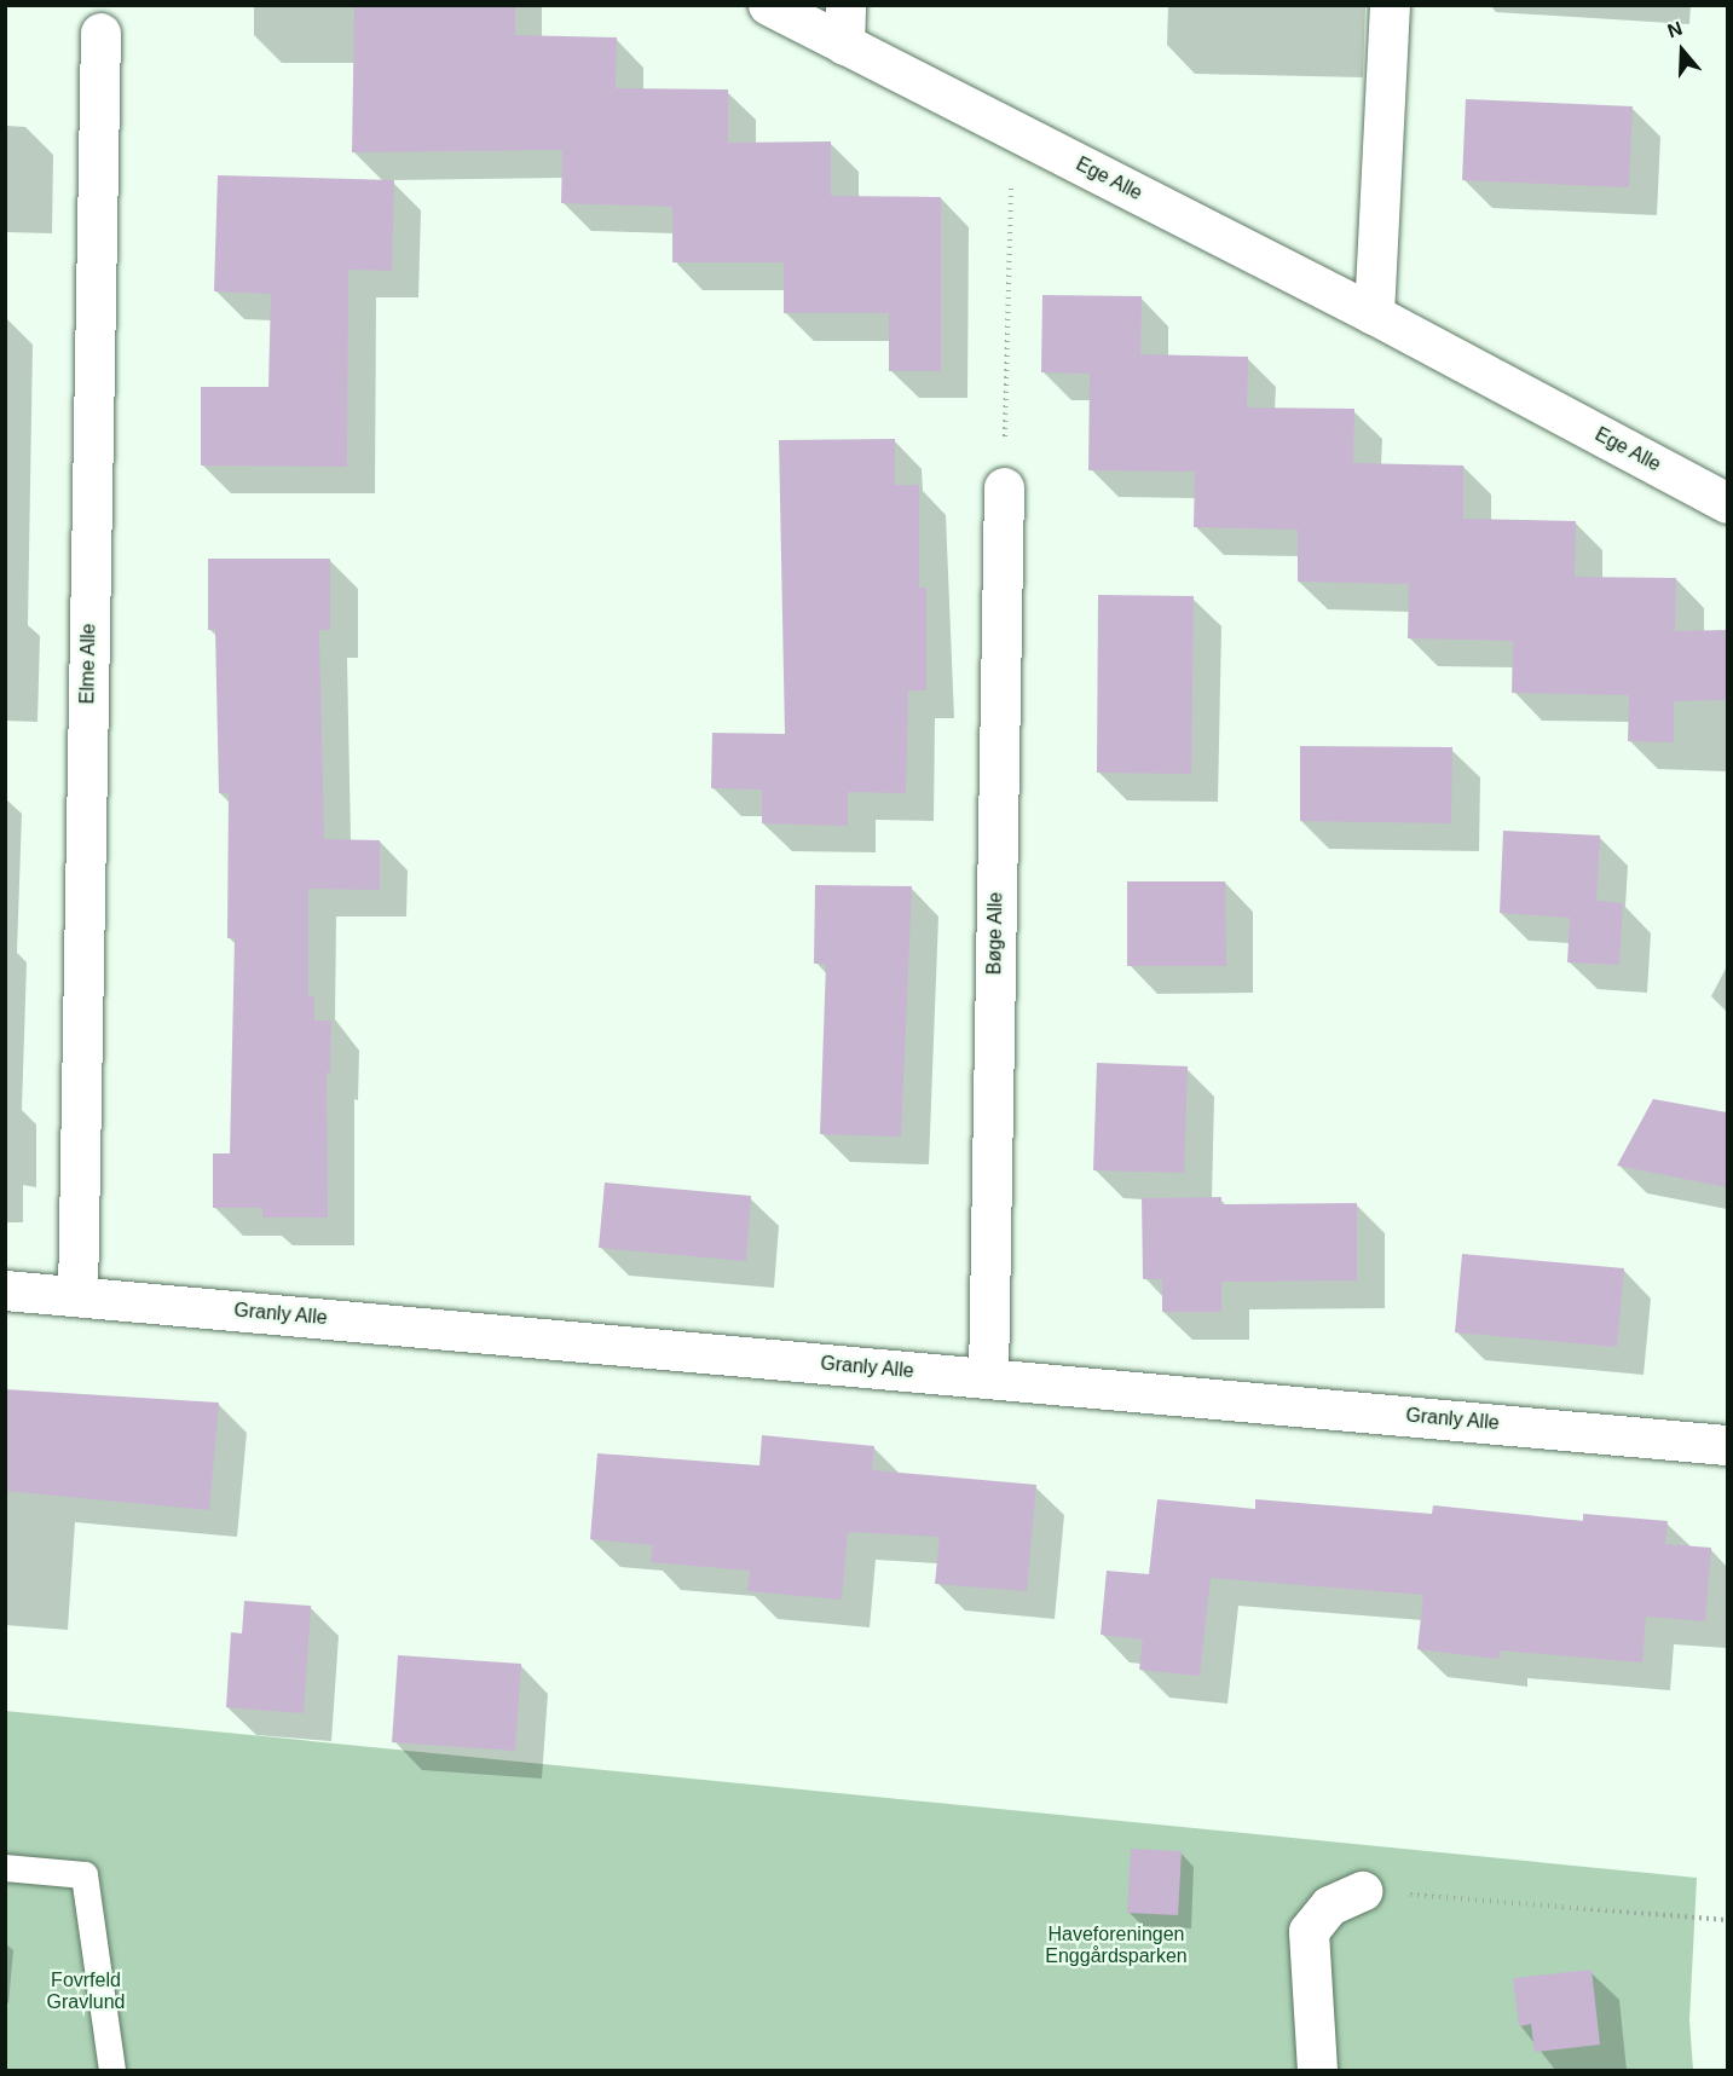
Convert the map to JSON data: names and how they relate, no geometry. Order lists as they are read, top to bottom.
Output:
{
  "streets": {
    "street": [
      "Ege Alle",
      "Elme Alle",
      "Bøge Alle",
      "Granly Alle"
    ]
  },
  "crossings": [
    ["Elme Alle", "Granly Alle"],
    ["Bøge Alle", "Granly Alle"]
  ],
  "parks": ["Haveforeningen Enggårdsparken", "Fovrfeld Gravlund"],
  "north": "top"
}
